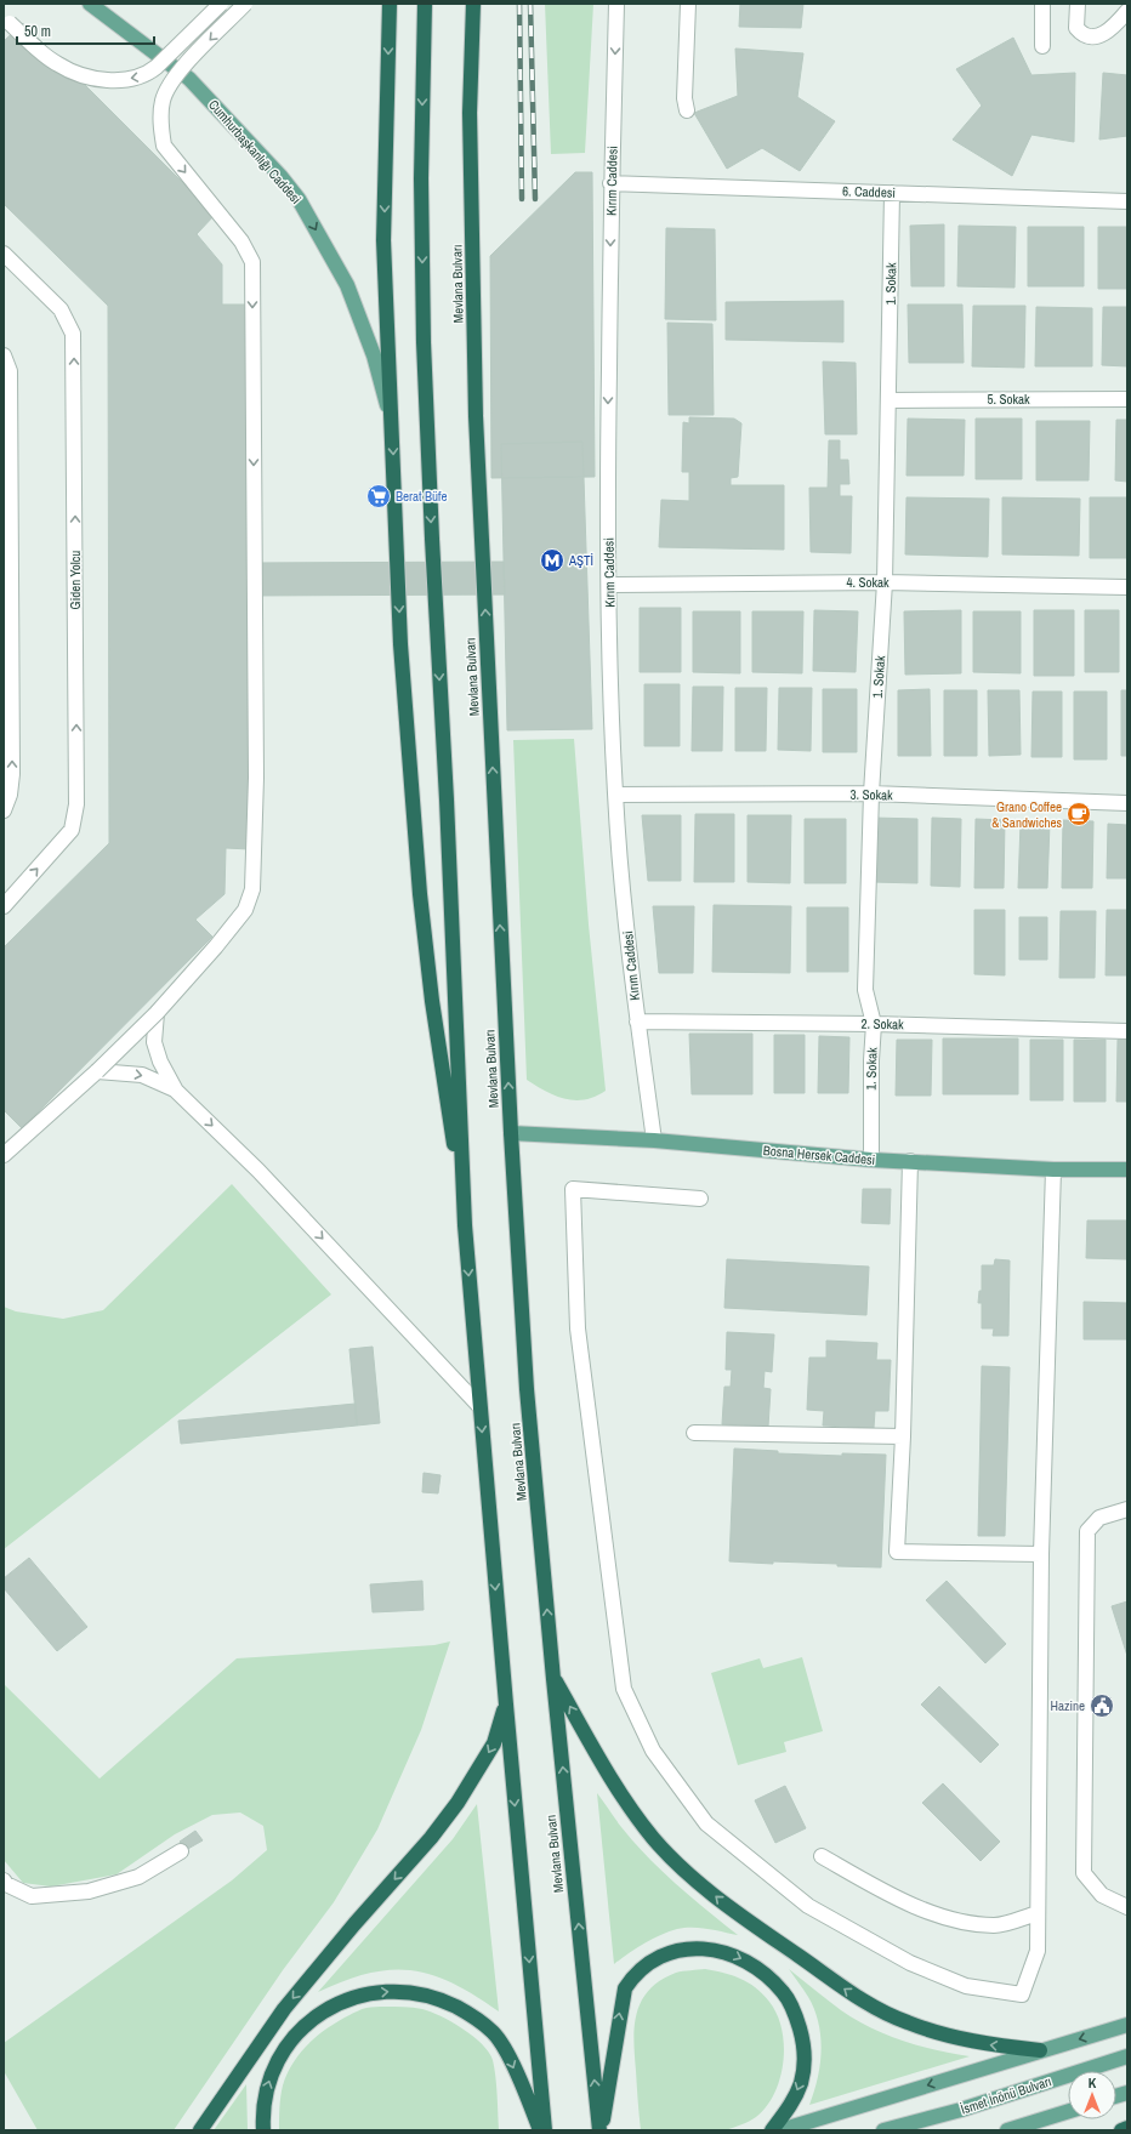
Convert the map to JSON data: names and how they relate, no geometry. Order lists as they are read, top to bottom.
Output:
{
  "streets": {
    "highway": ["Mevlana Bulvarı"],
    "main road": ["Cumhurbaşkanlığı Caddesi", "Bosna Hersek Caddesi", "İsmet İnönü Bulvarı"],
    "street": [
      "Kırım Caddesi",
      "6. Caddesi",
      "1. Sokak",
      "5. Sokak",
      "Giden Yolcu",
      "4. Sokak",
      "3. Sokak",
      "2. Sokak"
    ]
  },
  "crossings": [
    ["Kırım Caddesi", "6. Caddesi"],
    ["Kırım Caddesi", "4. Sokak"],
    ["Kırım Caddesi", "3. Sokak"],
    ["Kırım Caddesi", "2. Sokak"],
    ["Kırım Caddesi", "Bosna Hersek Caddesi"],
    ["6. Caddesi", "1. Sokak"],
    ["Mevlana Bulvarı", "Bosna Hersek Caddesi"],
    ["1. Sokak", "5. Sokak"],
    ["1. Sokak", "4. Sokak"],
    ["1. Sokak", "3. Sokak"],
    ["1. Sokak", "2. Sokak"],
    ["1. Sokak", "Bosna Hersek Caddesi"]
  ],
  "one_way": ["Cumhurbaşkanlığı Caddesi", "Kırım Caddesi"],
  "places": {
    "supermarket": ["Berat Büfe"],
    "metro station": ["AŞTİ"],
    "cafe": ["Grano Coffee & Sandwiches"],
    "public building": ["Hazine"]
  },
  "scale_bar": "50 m",
  "north": "top"
}
